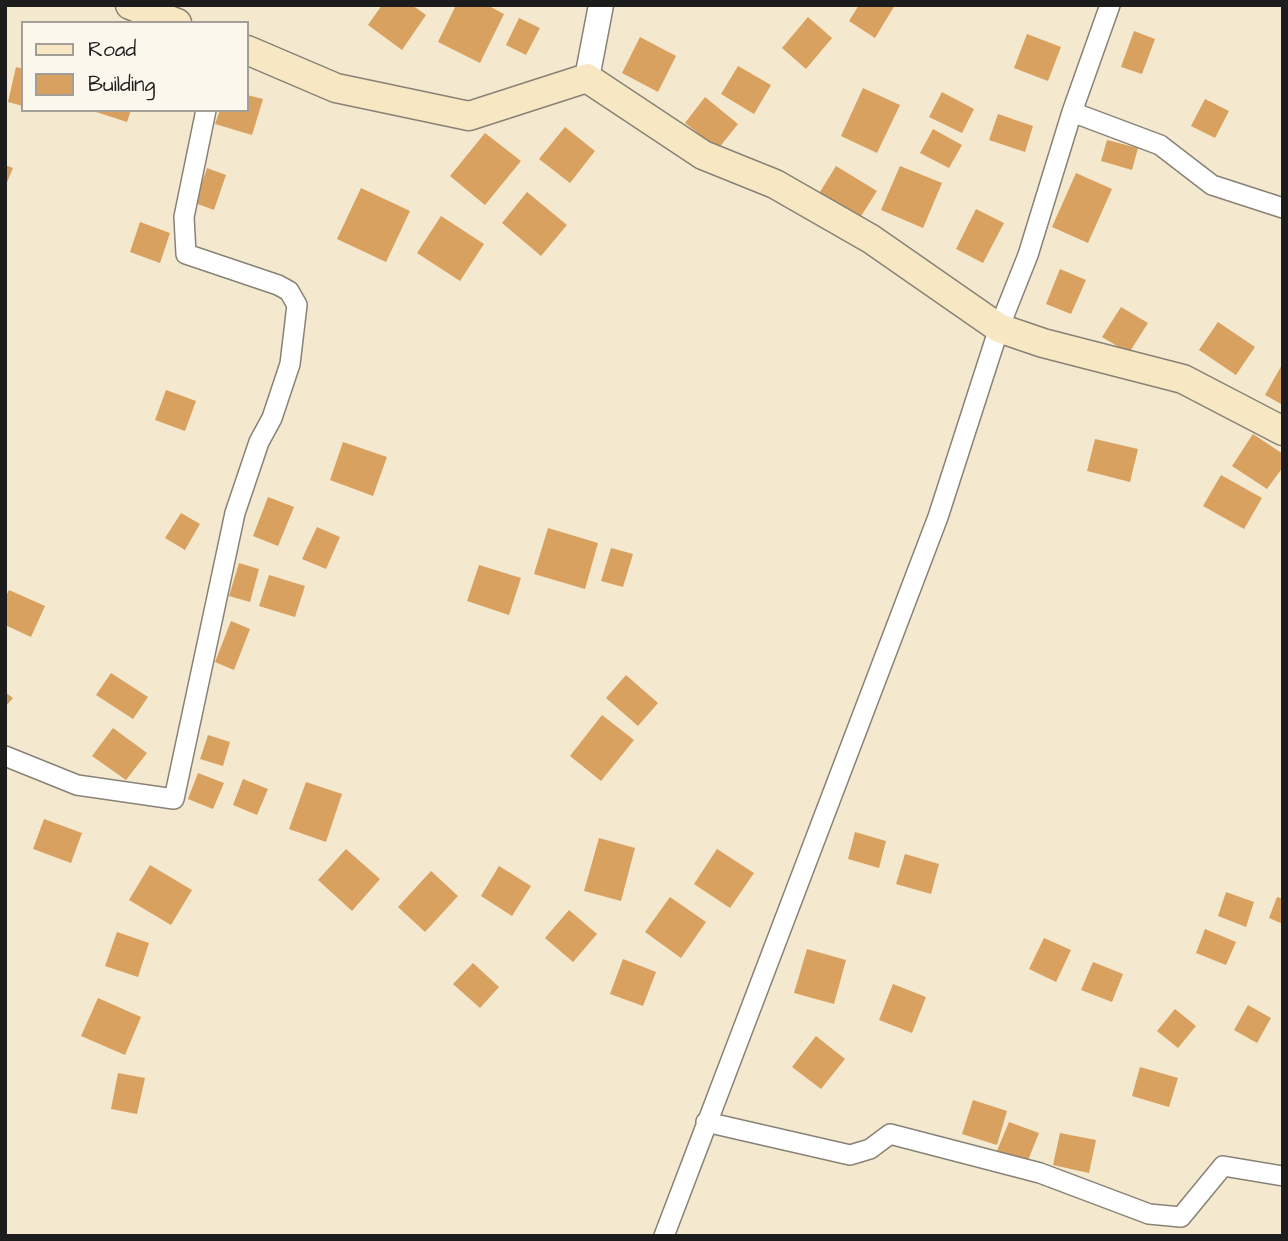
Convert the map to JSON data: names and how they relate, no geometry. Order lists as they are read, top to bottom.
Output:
{
  "legend": ["Road", "Building"]
}
